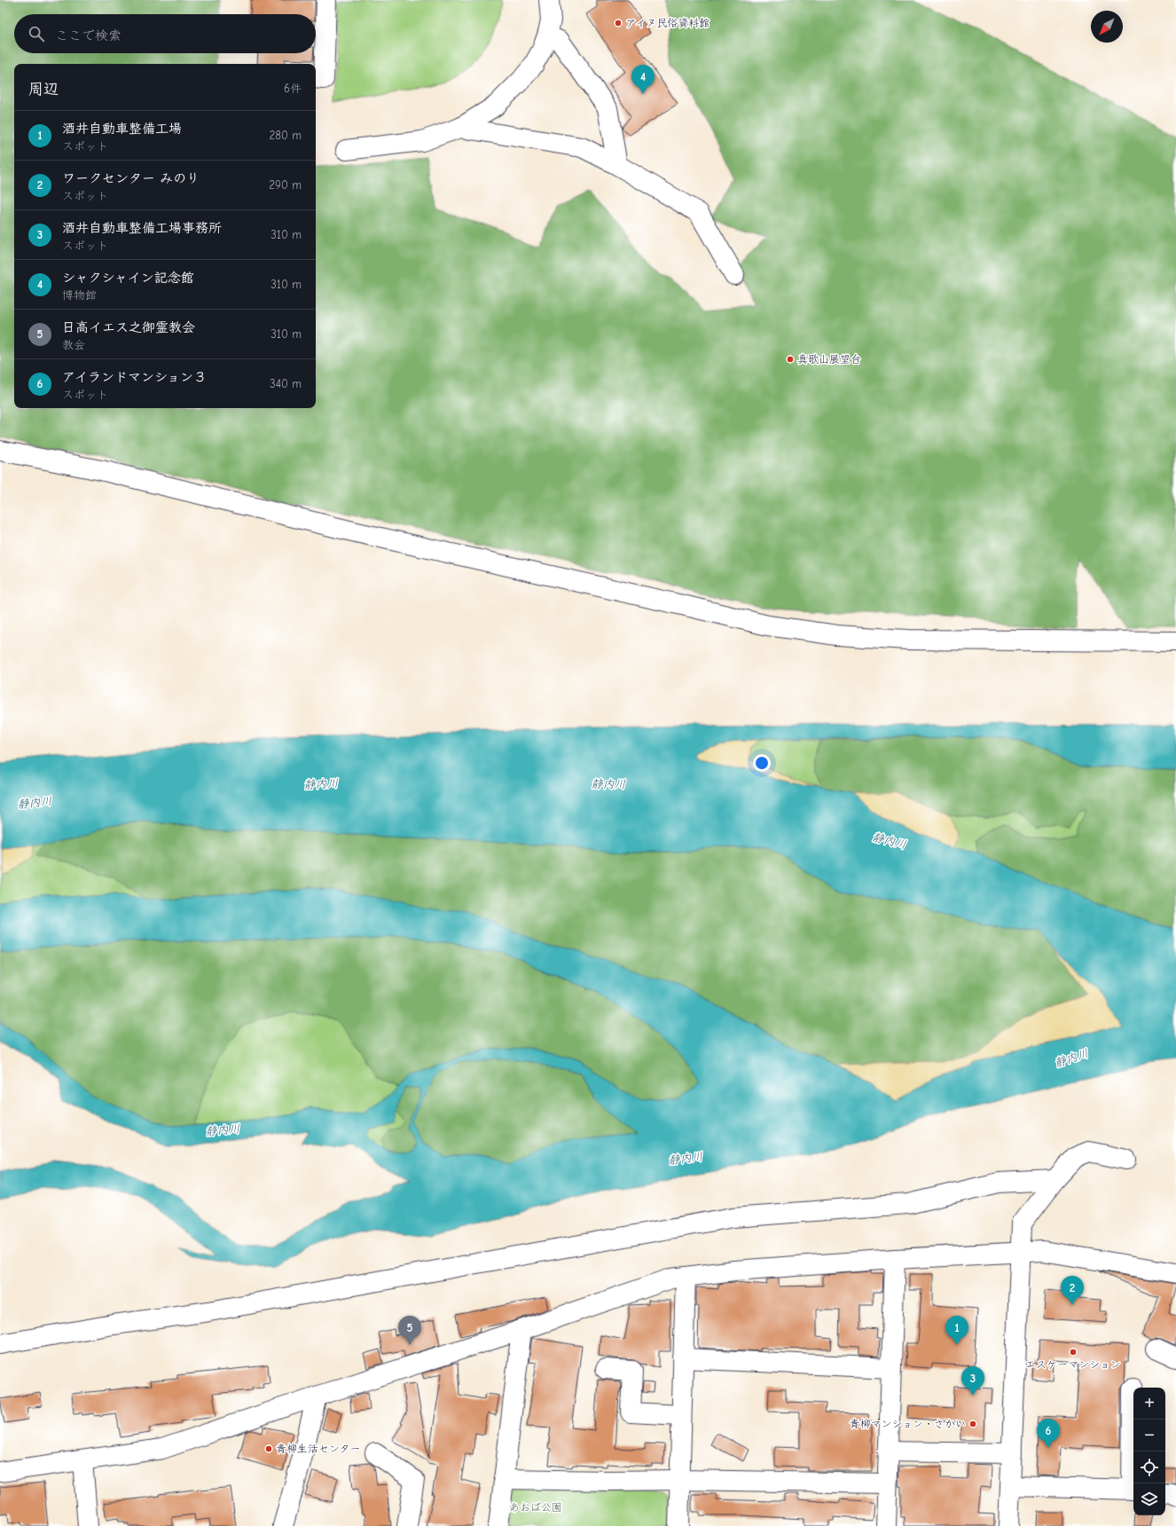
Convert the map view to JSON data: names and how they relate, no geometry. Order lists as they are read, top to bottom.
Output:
{
  "water": ["静内川"],
  "parks": ["あおば公園"],
  "places": [
    "アイヌ民俗資料館",
    "真歌山展望台",
    "エスケーマンション",
    "青柳マンション・さかい",
    "青柳生活センター"
  ],
  "north": "bottom left",
  "page": {
    "search": "ここで検索",
    "heading": ["周辺", "6件"],
    "pins": [
      "4",
      "2",
      "1",
      "5",
      "3",
      "6"
    ],
    "list": [
      {
        "mark": "1",
        "name": "酒井自動車整備工場",
        "note": "スポット",
        "value": "280 m"
      },
      {
        "mark": "2",
        "name": "ワークセンター みのり",
        "note": "スポット",
        "value": "290 m"
      },
      {
        "mark": "3",
        "name": "酒井自動車整備工場事務所",
        "note": "スポット",
        "value": "310 m"
      },
      {
        "mark": "4",
        "name": "シャクシャイン記念館",
        "note": "博物館",
        "value": "310 m"
      },
      {
        "mark": "5",
        "name": "日高イエス之御霊教会",
        "note": "教会",
        "value": "310 m"
      },
      {
        "mark": "6",
        "name": "アイランドマンション３",
        "note": "スポット",
        "value": "340 m"
      }
    ],
    "map_buttons": ["+", "−"]
  }
}
